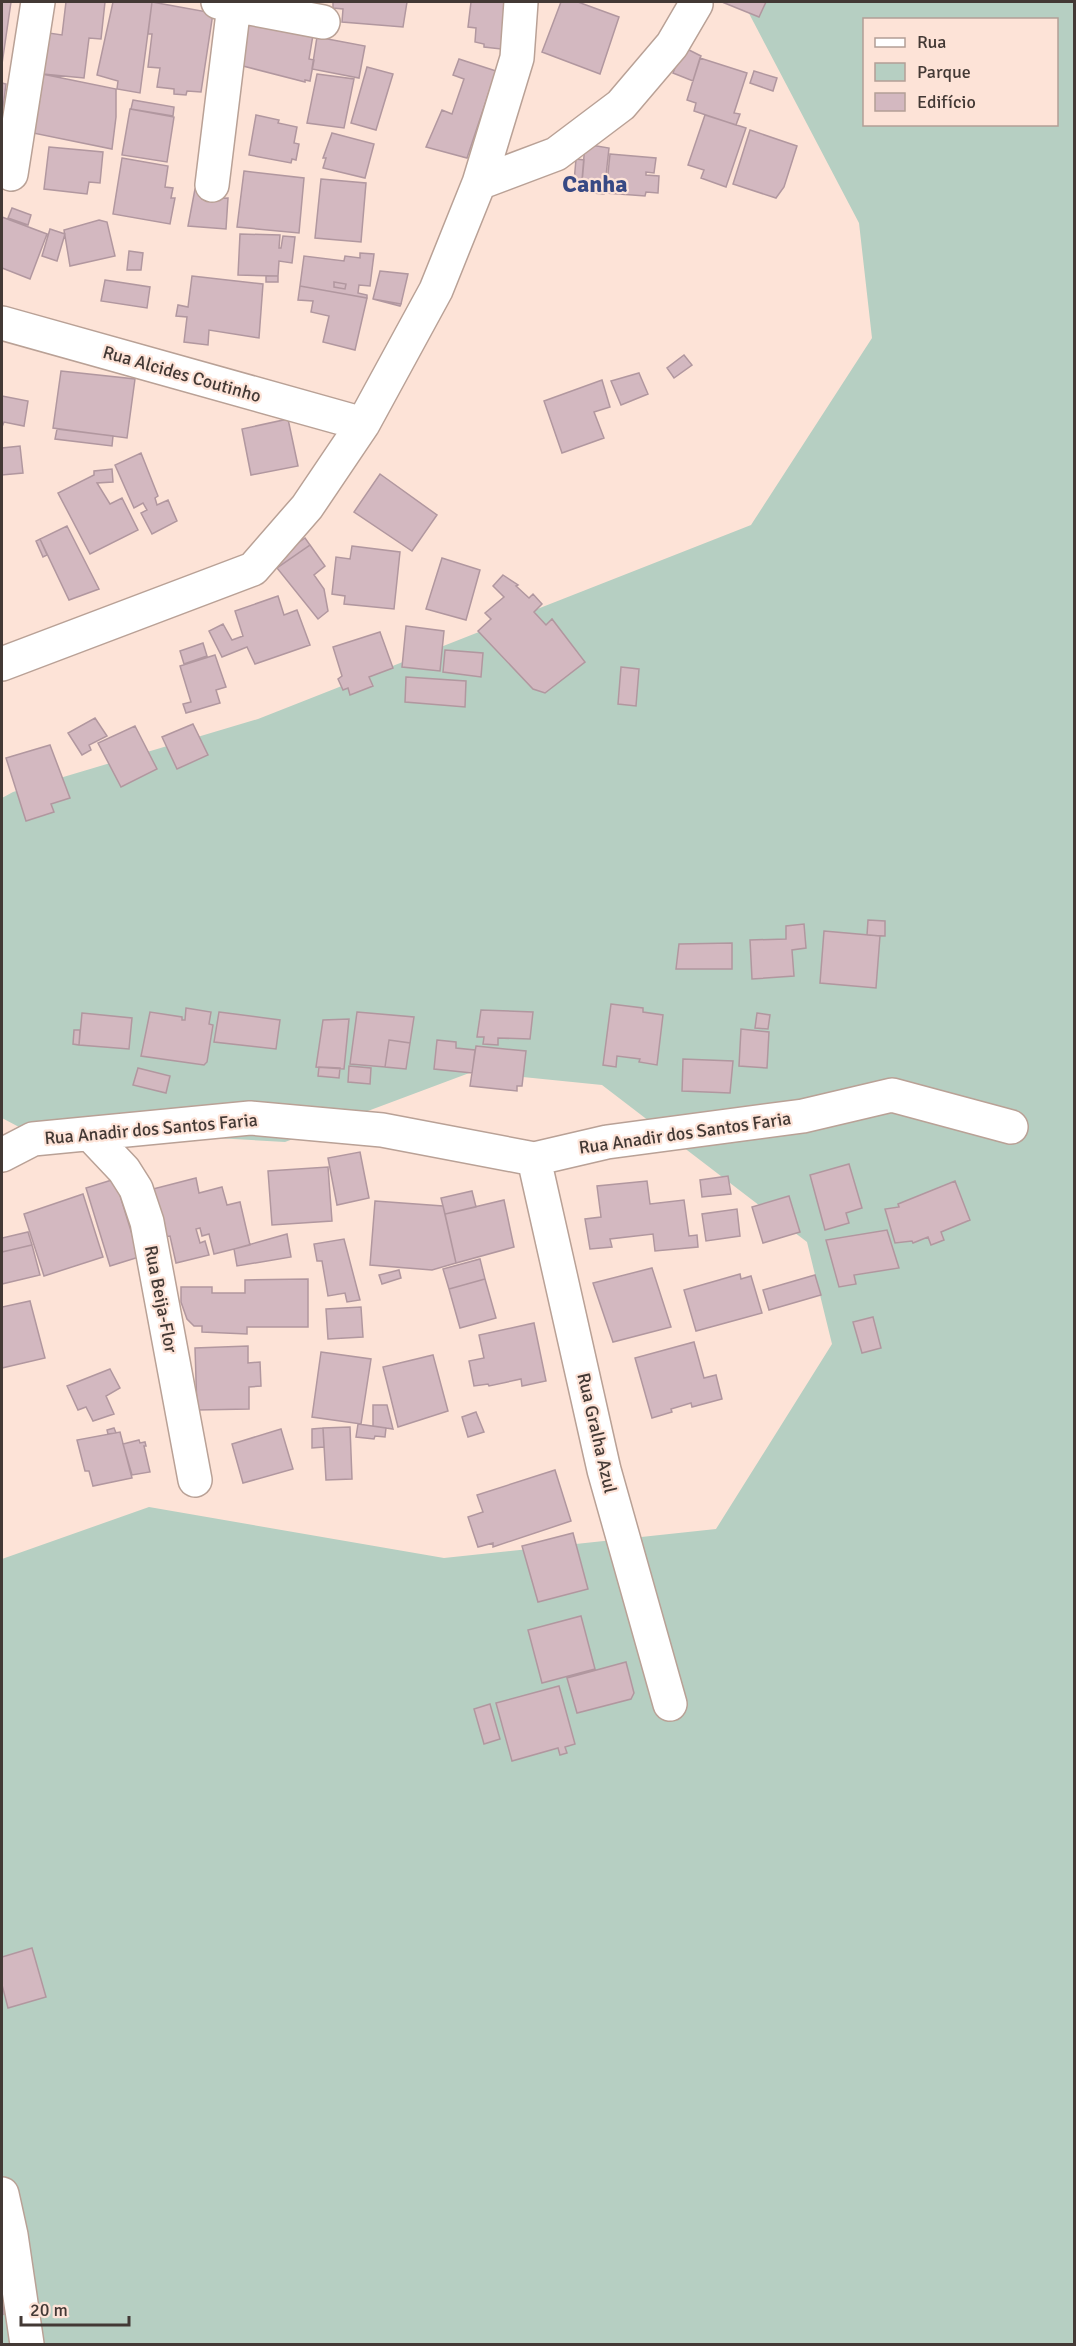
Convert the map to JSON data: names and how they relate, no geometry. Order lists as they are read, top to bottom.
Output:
{
  "streets": {
    "street": [
      "Rua Alcides Coutinho",
      "Rua Anadir dos Santos Faria",
      "Rua Beija-Flor",
      "Rua Gralha Azul"
    ]
  },
  "crossings": [
    ["Rua Anadir dos Santos Faria", "Rua Beija-Flor"],
    ["Rua Anadir dos Santos Faria", "Rua Gralha Azul"]
  ],
  "districts": ["Canha"],
  "legend": ["Rua", "Parque", "Edifício"],
  "scale_bar": "20 m"
}
